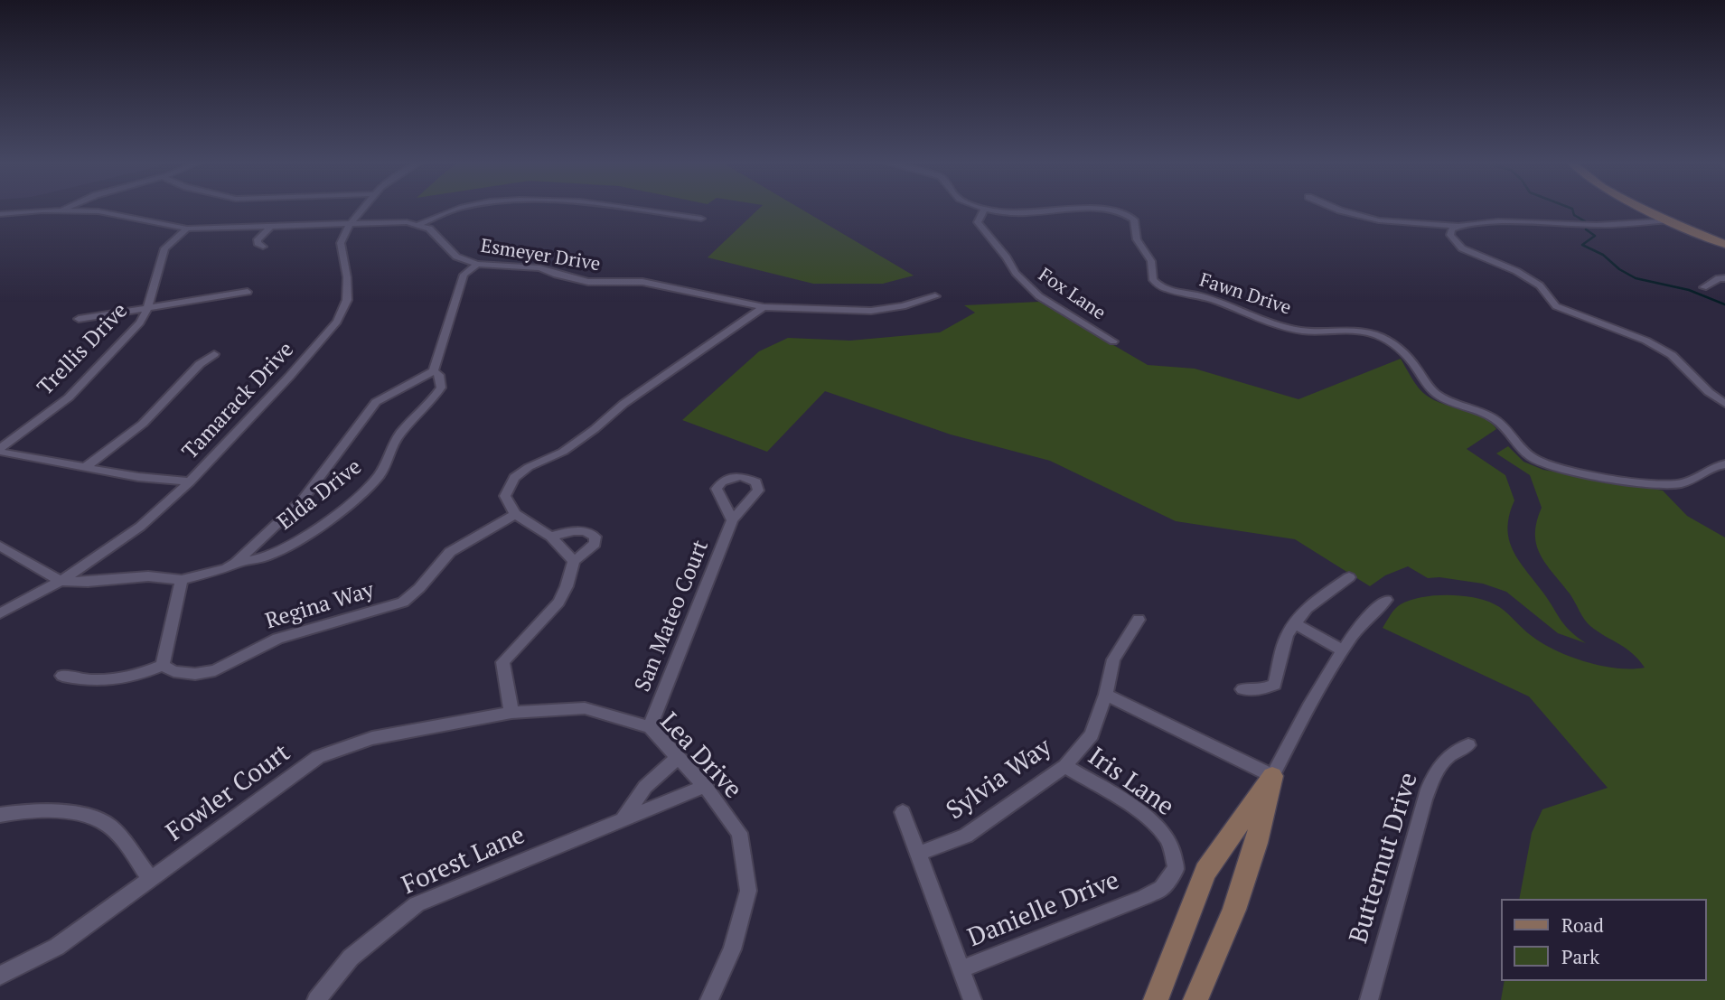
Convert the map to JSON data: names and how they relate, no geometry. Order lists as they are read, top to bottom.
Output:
{
  "streets": {
    "street": [
      "Esmeyer Drive",
      "Fox Lane",
      "Fawn Drive",
      "Trellis Drive",
      "Tamarack Drive",
      "Elda Drive",
      "Regina Way",
      "San Mateo Court",
      "Lea Drive",
      "Sylvia Way",
      "Iris Lane",
      "Fowler Court",
      "Butternut Drive",
      "Forest Lane",
      "Danielle Drive"
    ]
  },
  "crossings": [
    ["Esmeyer Drive", "Elda Drive"],
    ["Fox Lane", "Fawn Drive"],
    ["Tamarack Drive", "Elda Drive"],
    ["San Mateo Court", "Lea Drive"],
    ["Lea Drive", "Fowler Court"],
    ["Lea Drive", "Forest Lane"],
    ["Sylvia Way", "Iris Lane"],
    ["Iris Lane", "Danielle Drive"]
  ],
  "legend": ["Road", "Park"]
}
